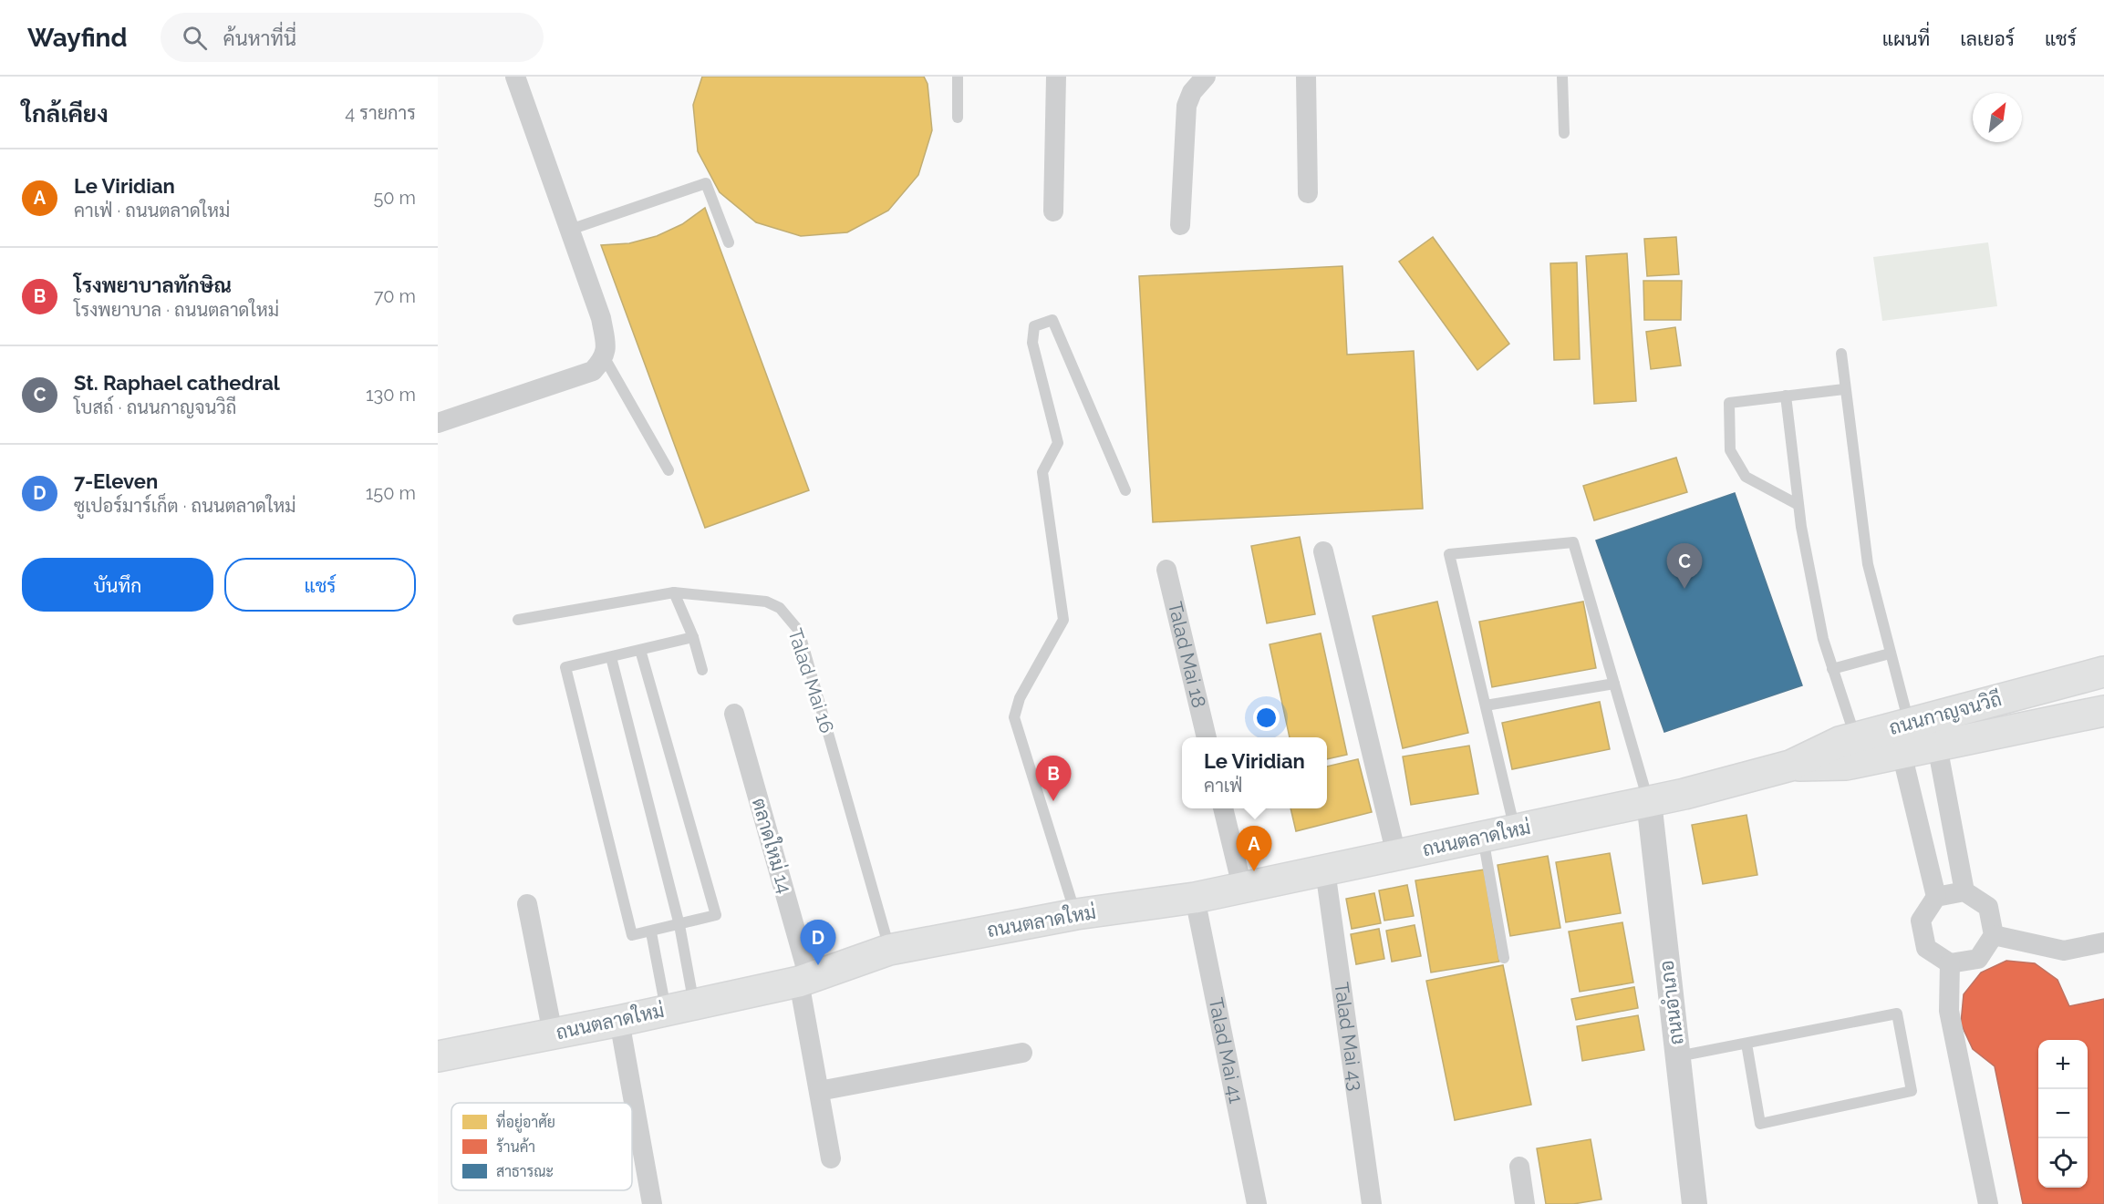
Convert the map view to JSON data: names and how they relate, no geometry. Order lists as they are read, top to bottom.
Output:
{
  "streets": {
    "main road": ["ถนนกาญจนวิถี", "ถนนตลาดใหม่"],
    "street": [
      "Talad Mai 18",
      "ตลาดใหม่ 14",
      "ถนนอำเภอ",
      "Talad Mai 43",
      "Talad Mai 41"
    ],
    "lane": ["Talad Mai 16"]
  },
  "crossings": [
    ["Talad Mai 16", "ถนนตลาดใหม่"],
    ["ถนนกาญจนวิถี", "ถนนตลาดใหม่"],
    ["ถนนกาญจนวิถี", "ถนนอำเภอ"],
    ["ถนนตลาดใหม่", "ตลาดใหม่ 14"],
    ["ถนนตลาดใหม่", "ถนนอำเภอ"],
    ["ถนนตลาดใหม่", "Talad Mai 43"],
    ["ถนนตลาดใหม่", "Talad Mai 41"]
  ],
  "legend": ["ที่อยู่อาศัย", "ร้านค้า", "สาธารณะ"],
  "north": "top right",
  "page": {
    "header": "Wayfind",
    "search": "ค้นหาที่นี่",
    "nav": ["แผนที่", "เลเยอร์", "แชร์"],
    "heading": ["ใกล้เคียง", "4 รายการ"],
    "list": [
      {
        "mark": "A",
        "name": "Le Viridian",
        "note": "คาเฟ่ · ถนนตลาดใหม่",
        "value": "50 m"
      },
      {
        "mark": "B",
        "name": "โรงพยาบาลทักษิณ",
        "note": "โรงพยาบาล · ถนนตลาดใหม่",
        "value": "70 m"
      },
      {
        "mark": "C",
        "name": "St. Raphael cathedral",
        "note": "โบสถ์ · ถนนกาญจนวิถี",
        "value": "130 m"
      },
      {
        "mark": "D",
        "name": "7-Eleven",
        "note": "ซูเปอร์มาร์เก็ต · ถนนตลาดใหม่",
        "value": "150 m"
      }
    ],
    "buttons": ["บันทึก", "แชร์"],
    "pins": [
      "C",
      "B",
      "A",
      "D"
    ],
    "popup": ["Le Viridian", "คาเฟ่"],
    "map_buttons": ["+", "−"]
  }
}
